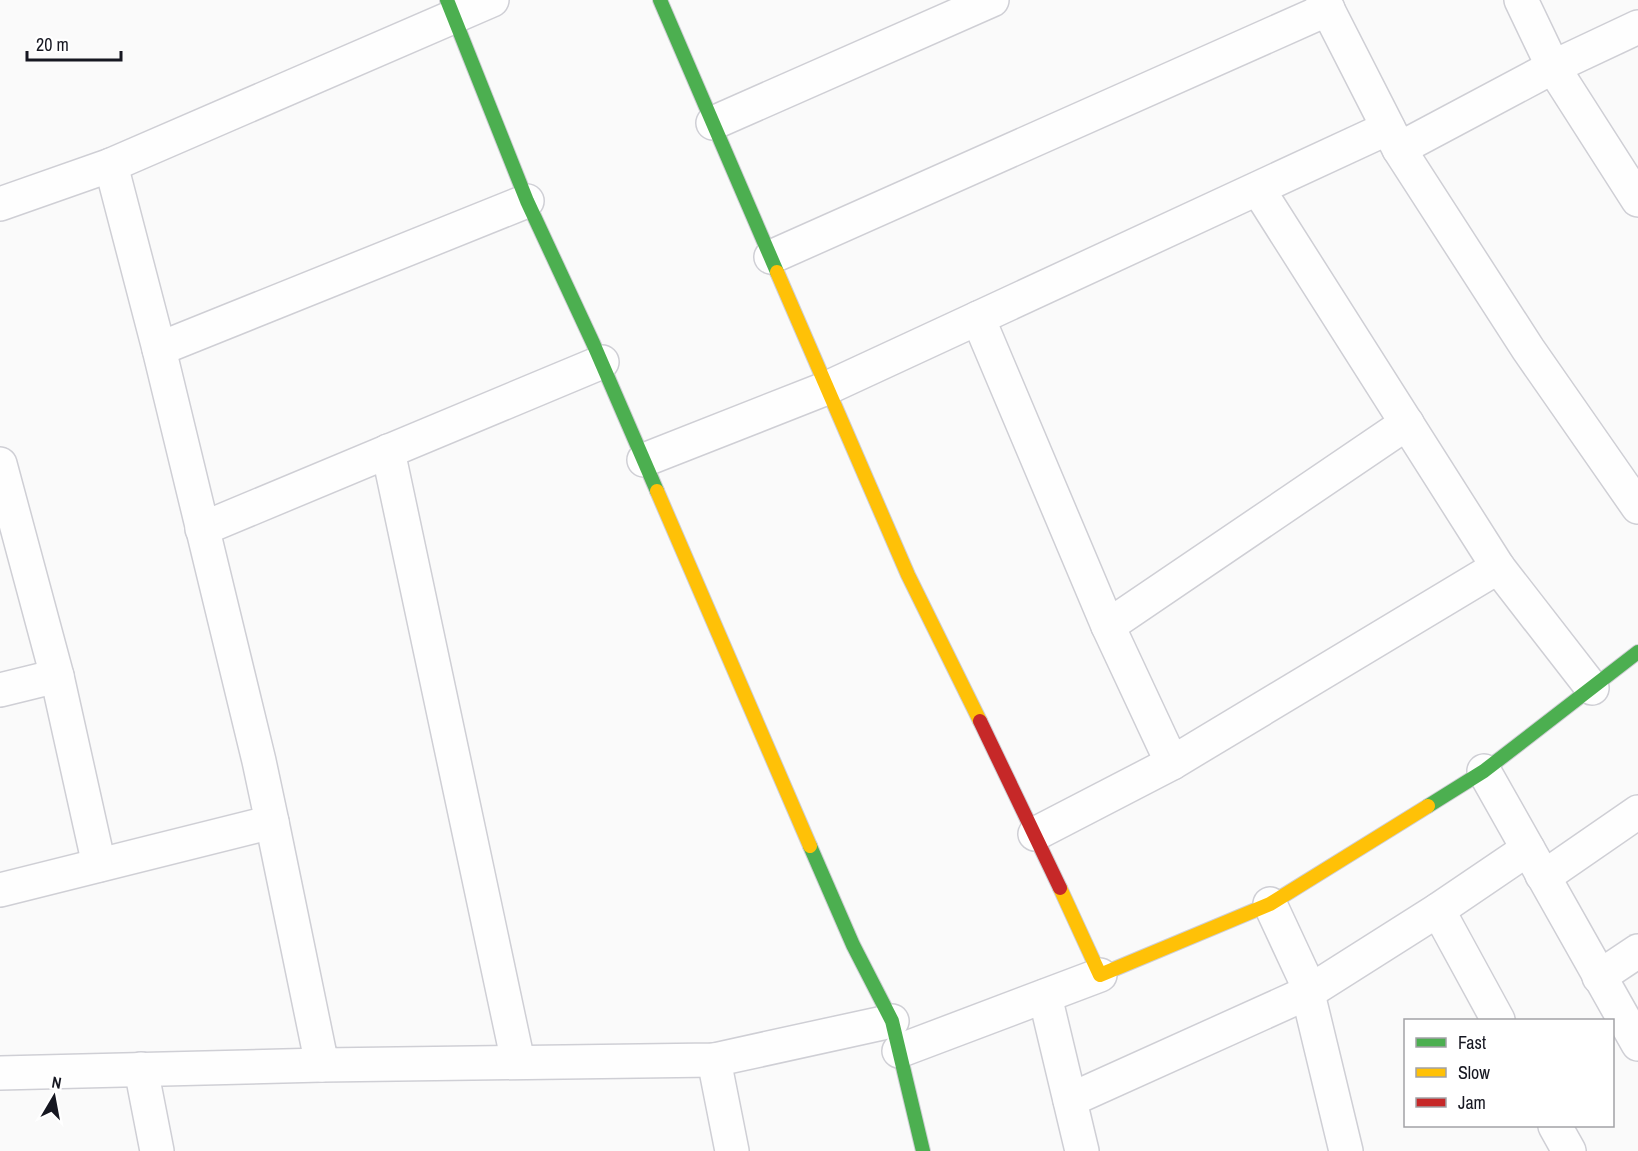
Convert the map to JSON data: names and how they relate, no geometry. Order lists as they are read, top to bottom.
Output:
{
  "legend": ["Fast", "Slow", "Jam"],
  "scale_bar": "20 m",
  "north": "top"
}
